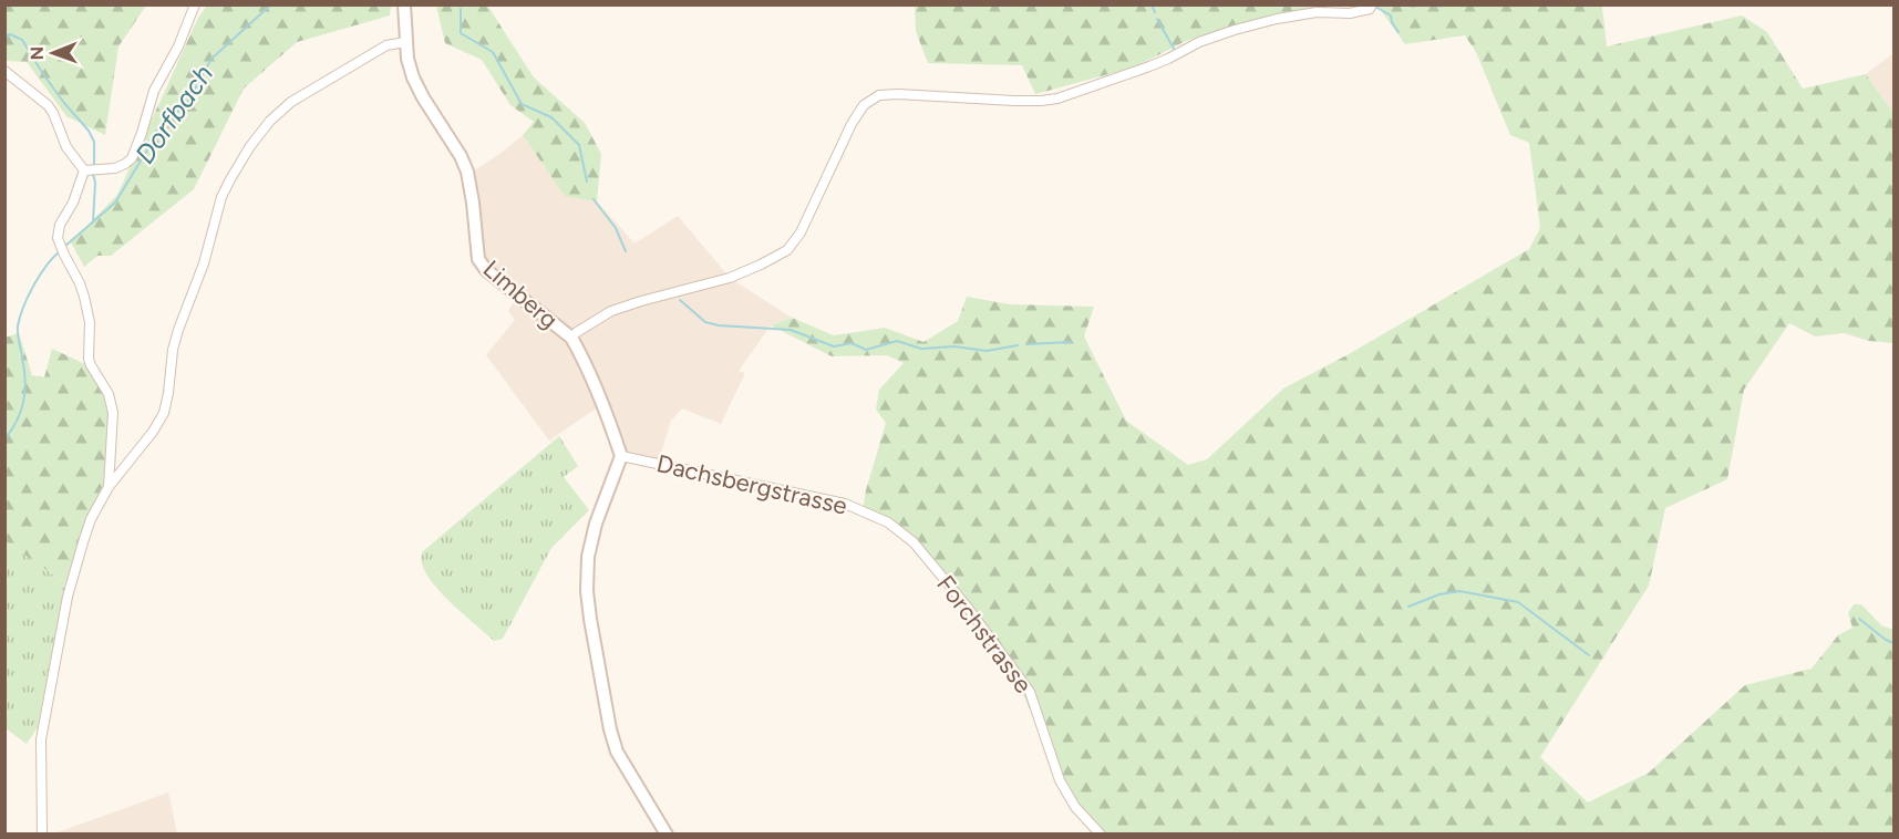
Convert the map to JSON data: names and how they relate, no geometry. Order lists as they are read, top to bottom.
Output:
{
  "streets": {
    "street": ["Limberg", "Dachsbergstrasse", "Forchstrasse"]
  },
  "crossings": [
    ["Limberg", "Dachsbergstrasse"],
    ["Dachsbergstrasse", "Forchstrasse"]
  ],
  "water": ["Dorfbach"],
  "north": "left"
}
